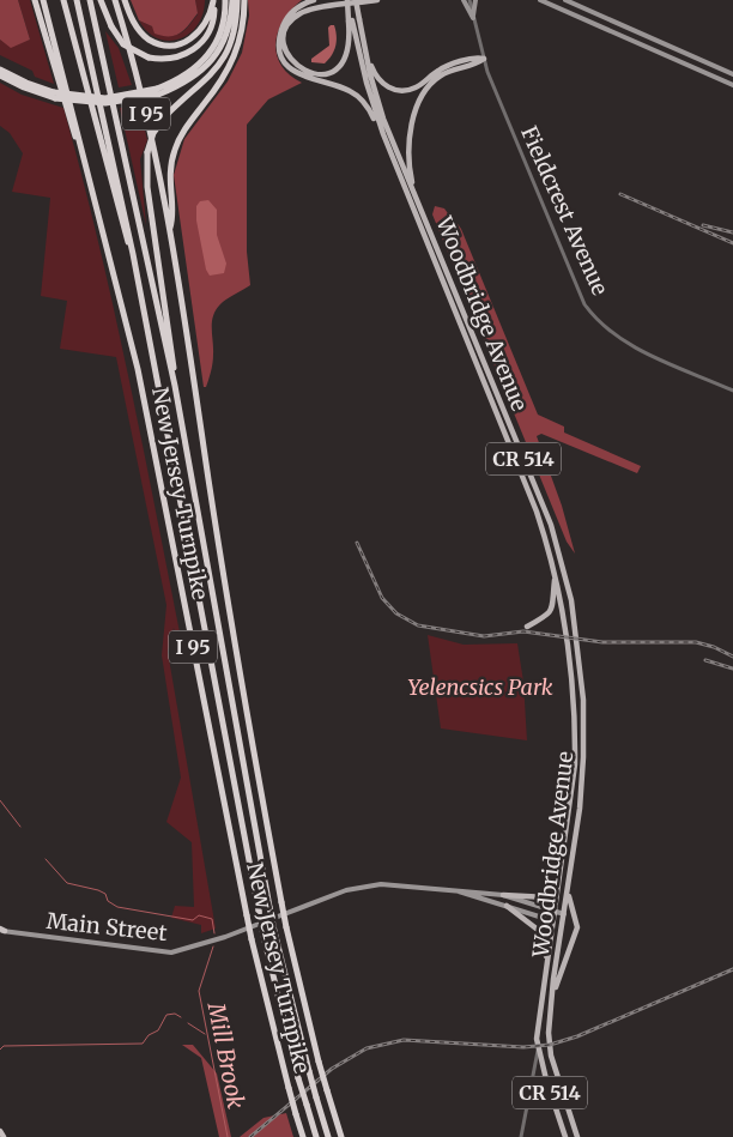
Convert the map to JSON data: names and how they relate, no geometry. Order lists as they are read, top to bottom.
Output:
{
  "streets": {
    "highway": ["I 95", "New Jersey Turnpike"],
    "main road": ["Woodbridge Avenue", "CR 514", "Main Street"],
    "street": ["Fieldcrest Avenue"]
  },
  "crossings": [
    ["Woodbridge Avenue", "Main Street"]
  ],
  "water": ["Mill Brook"],
  "parks": ["Yelencsics Park"]
}
